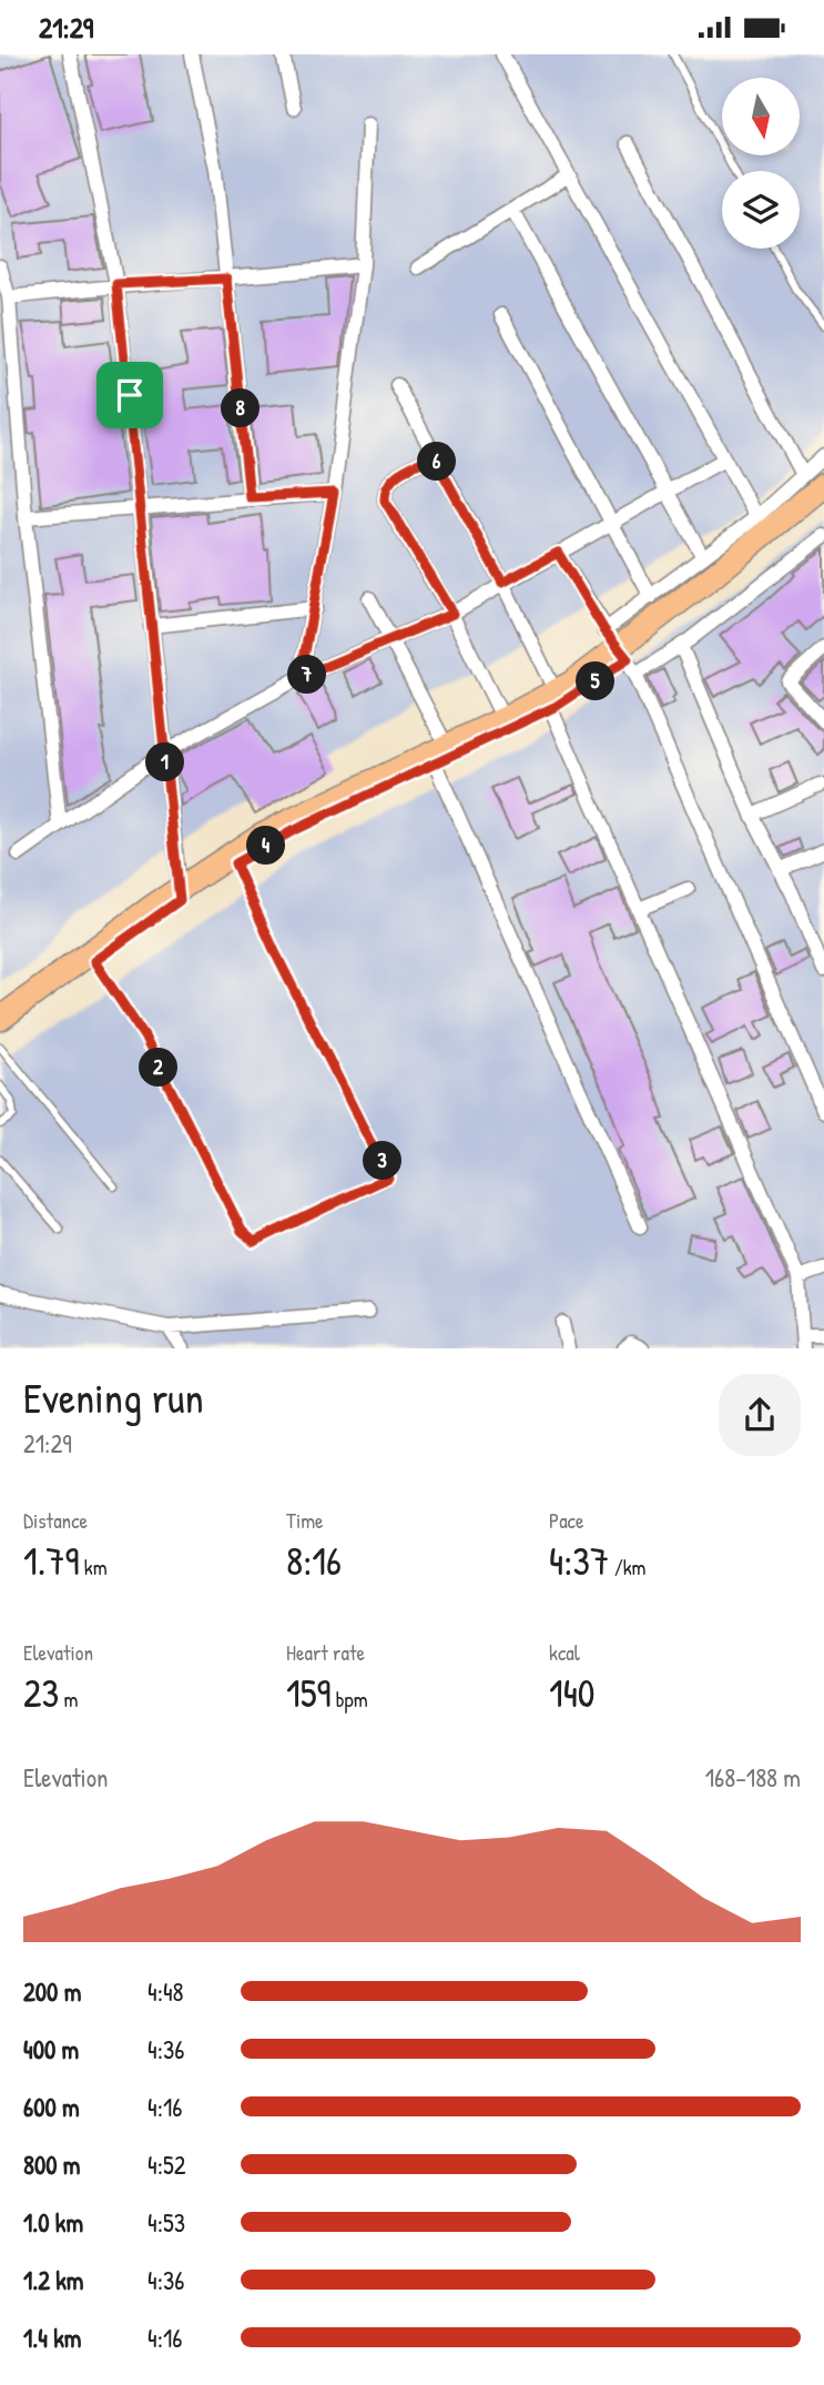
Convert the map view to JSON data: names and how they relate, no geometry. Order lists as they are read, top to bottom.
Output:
{
  "north": "bottom",
  "page": {
    "status": "21:29",
    "pins": [
      "8",
      "6",
      "7",
      "5",
      "1",
      "4",
      "2",
      "3"
    ],
    "heading": ["Evening run", "21:29"],
    "stats": [
      ["Distance", "1.79 km"],
      ["Time", "8:16"],
      ["Pace", "4:37 /km"],
      ["Elevation", "23 m"],
      ["Heart rate", "159 bpm"],
      ["kcal", "140"]
    ],
    "chart": ["Elevation", "168–188 m"],
    "list": [
      {
        "name": "200 m",
        "note": "4:48"
      },
      {
        "name": "400 m",
        "note": "4:36"
      },
      {
        "name": "600 m",
        "note": "4:16"
      },
      {
        "name": "800 m",
        "note": "4:52"
      },
      {
        "name": "1.0 km",
        "note": "4:53"
      },
      {
        "name": "1.2 km",
        "note": "4:36"
      },
      {
        "name": "1.4 km",
        "note": "4:16"
      }
    ]
  }
}
